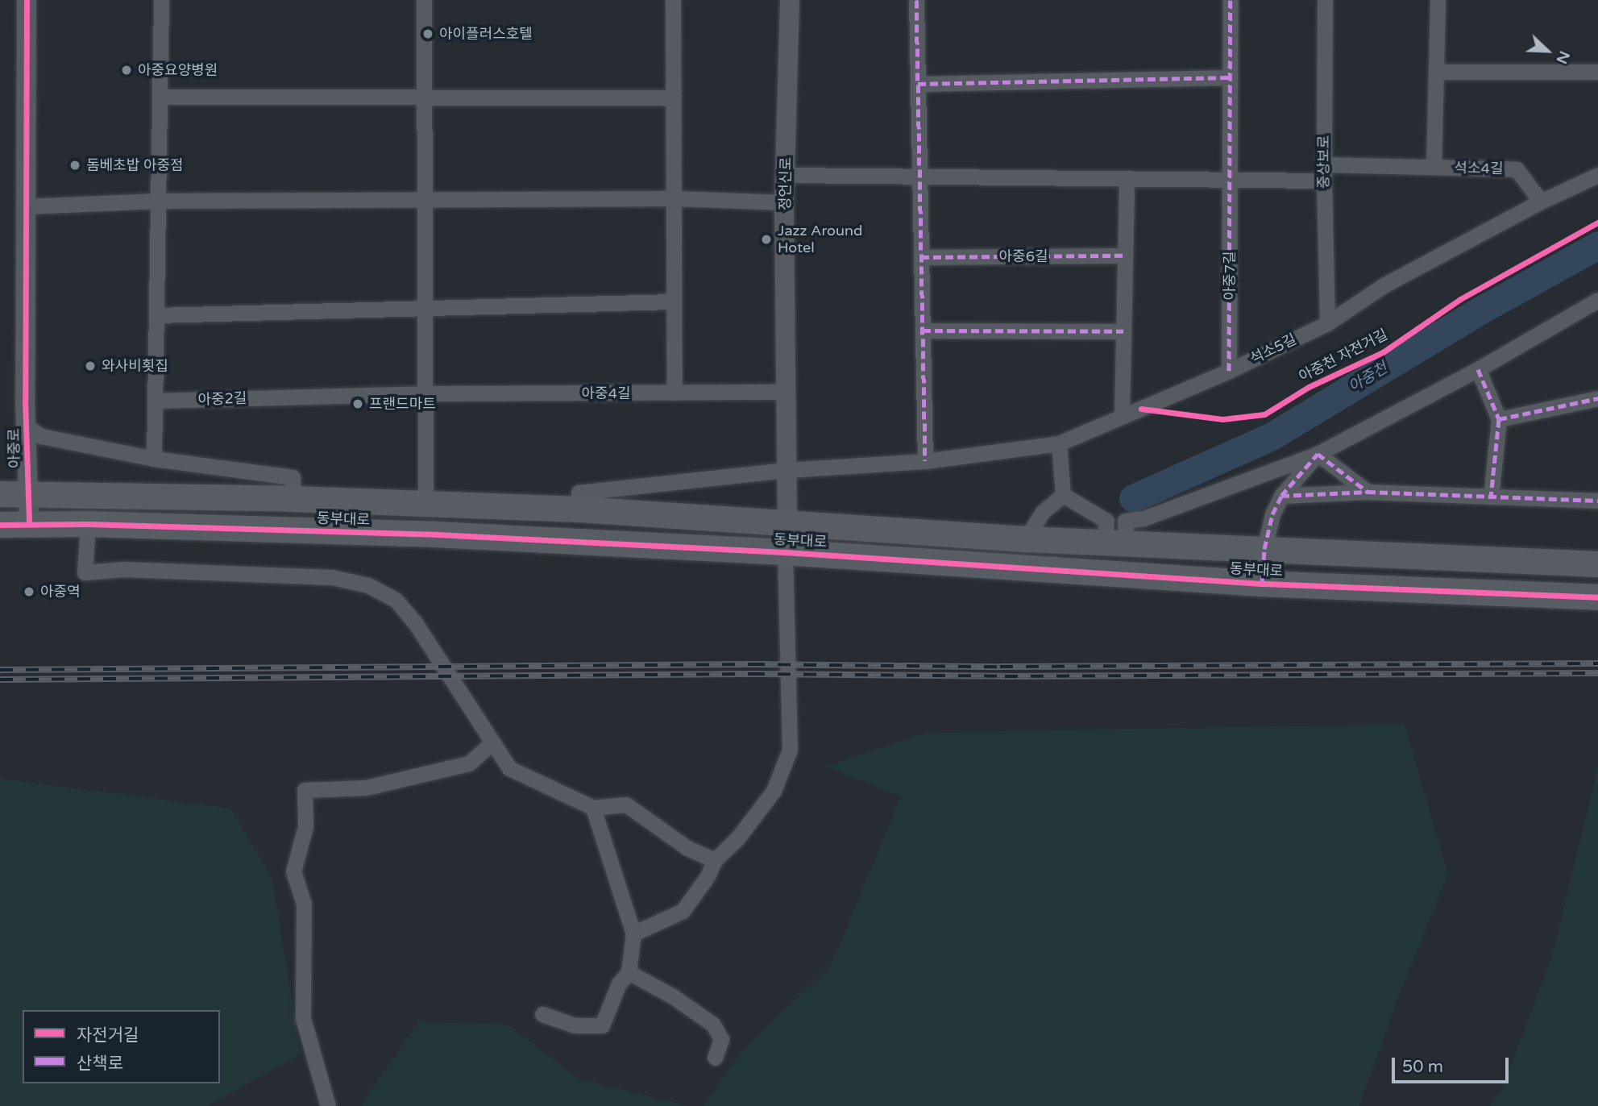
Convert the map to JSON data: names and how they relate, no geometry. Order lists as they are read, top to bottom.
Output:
{
  "streets": {
    "main road": ["동부대로"],
    "street": [
      "중상보로",
      "석소4길",
      "정언신로",
      "아중6길",
      "아중7길",
      "석소5길",
      "아중4길",
      "아중2길",
      "아중로"
    ],
    "cycle path": ["아중천 자전거길"]
  },
  "crossings": [
    ["중상보로", "석소4길"],
    ["중상보로", "석소5길"],
    ["석소4길", "석소5길"],
    ["정언신로", "석소5길"],
    ["정언신로", "아중4길"],
    ["정언신로", "동부대로"],
    ["아중7길", "석소5길"],
    ["석소5길", "동부대로"],
    ["아중4길", "아중2길"],
    ["아중로", "동부대로"]
  ],
  "water": ["아중천"],
  "places": [
    "아이플러스호텔",
    "아중요양병원",
    "돔베초밥 아중점",
    "Jazz Around Hotel",
    "와사비횟집",
    "프랜드마트",
    "아중역"
  ],
  "legend": ["자전거길", "산책로"],
  "scale_bar": "50 m",
  "north": "bottom right"
}
